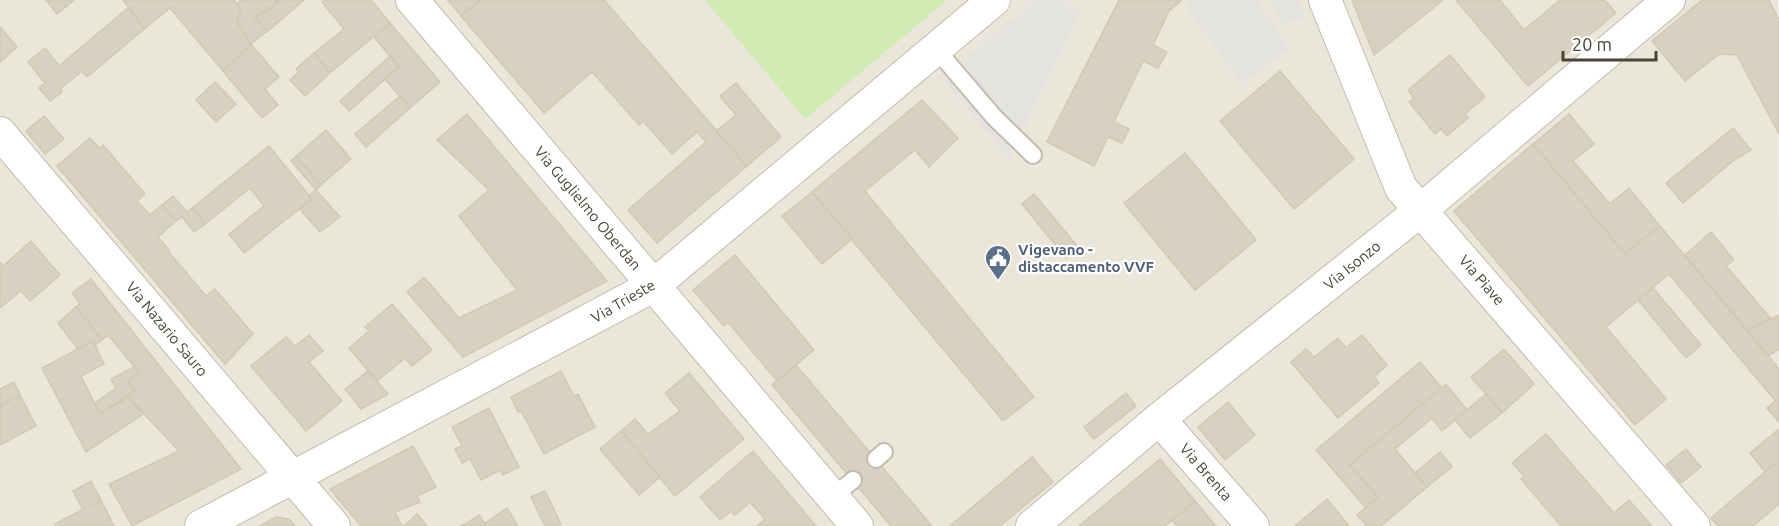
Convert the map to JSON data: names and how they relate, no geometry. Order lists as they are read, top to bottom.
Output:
{
  "streets": {
    "street": [
      "Via Guglielmo Oberdan",
      "Via Isonzo",
      "Via Piave",
      "Via Trieste",
      "Via Nazario Sauro",
      "Via Brenta"
    ]
  },
  "crossings": [
    ["Via Guglielmo Oberdan", "Via Trieste"],
    ["Via Isonzo", "Via Piave"],
    ["Via Isonzo", "Via Brenta"],
    ["Via Trieste", "Via Nazario Sauro"]
  ],
  "places": {
    "public building": ["Vigevano - distaccamento VVF"]
  },
  "scale_bar": "20 m"
}
